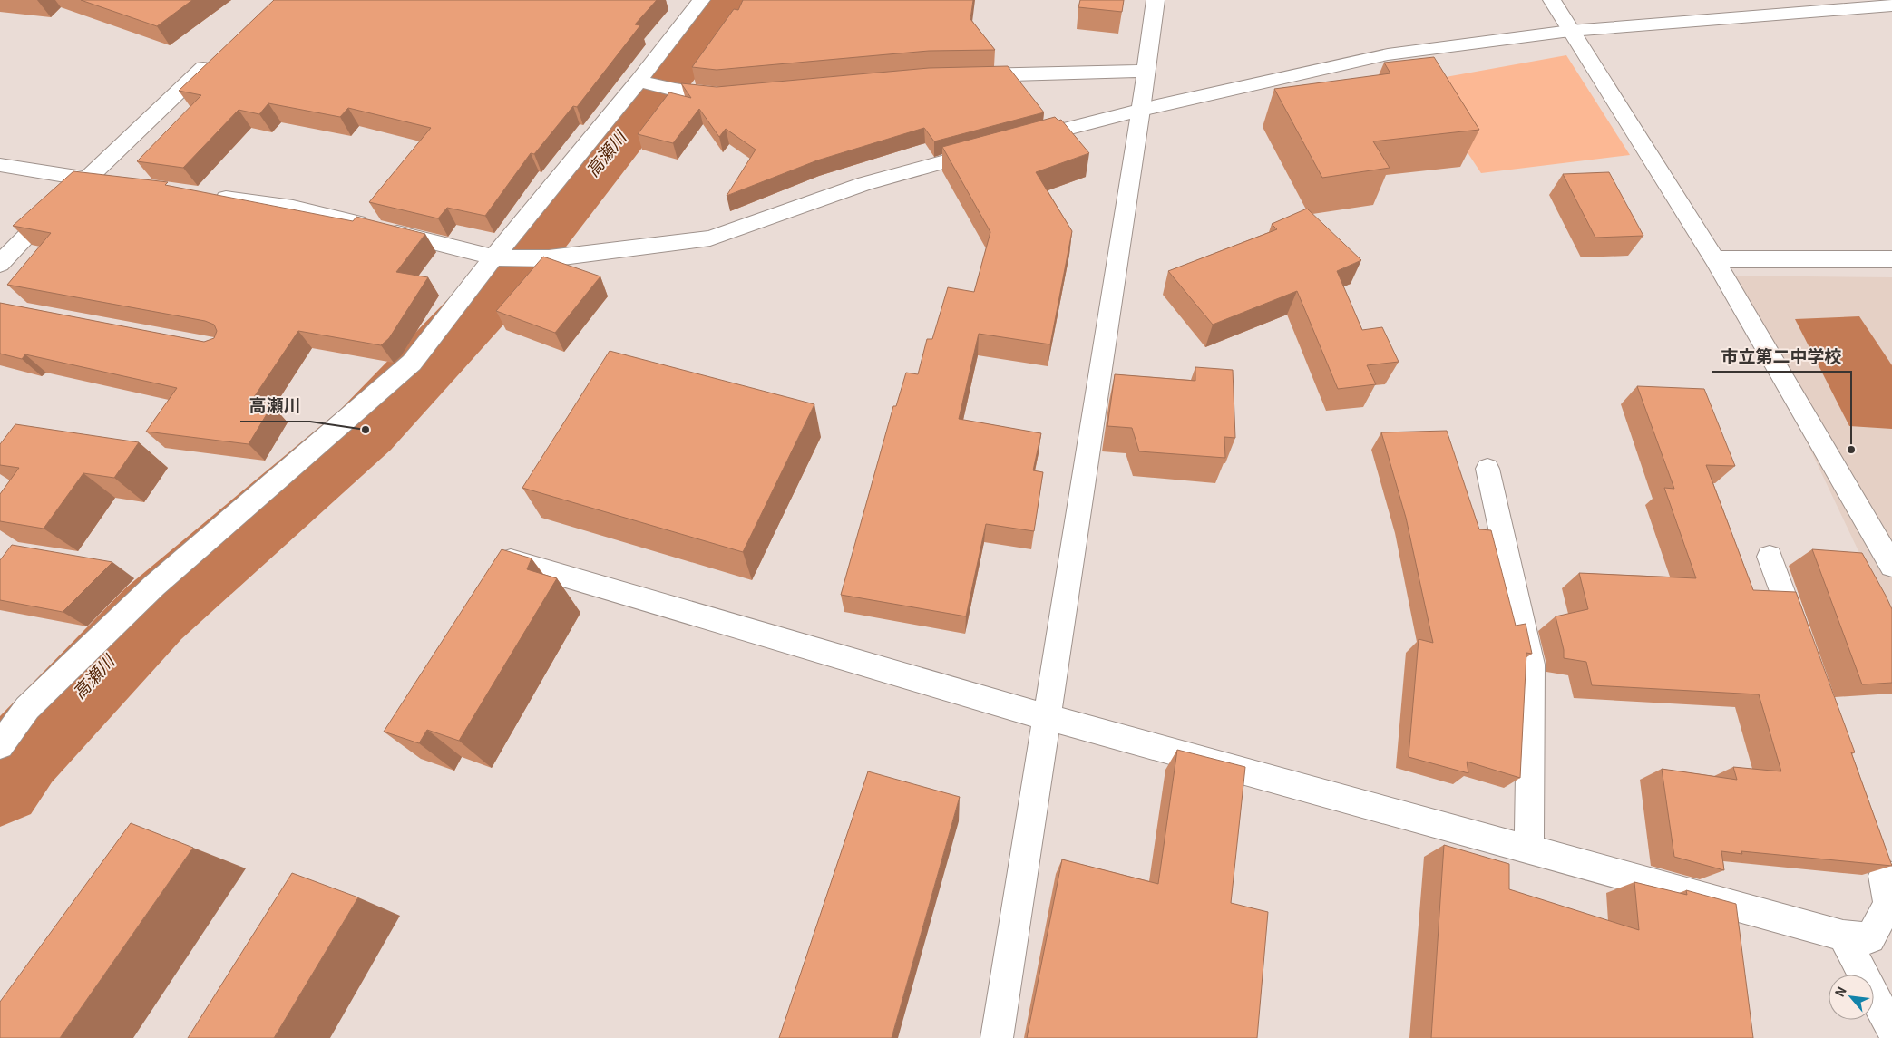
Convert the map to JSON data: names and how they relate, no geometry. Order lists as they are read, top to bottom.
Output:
{
  "water": ["高瀬川"],
  "places": ["高瀬川", "市立第二中学校"],
  "north": "top left"
}
